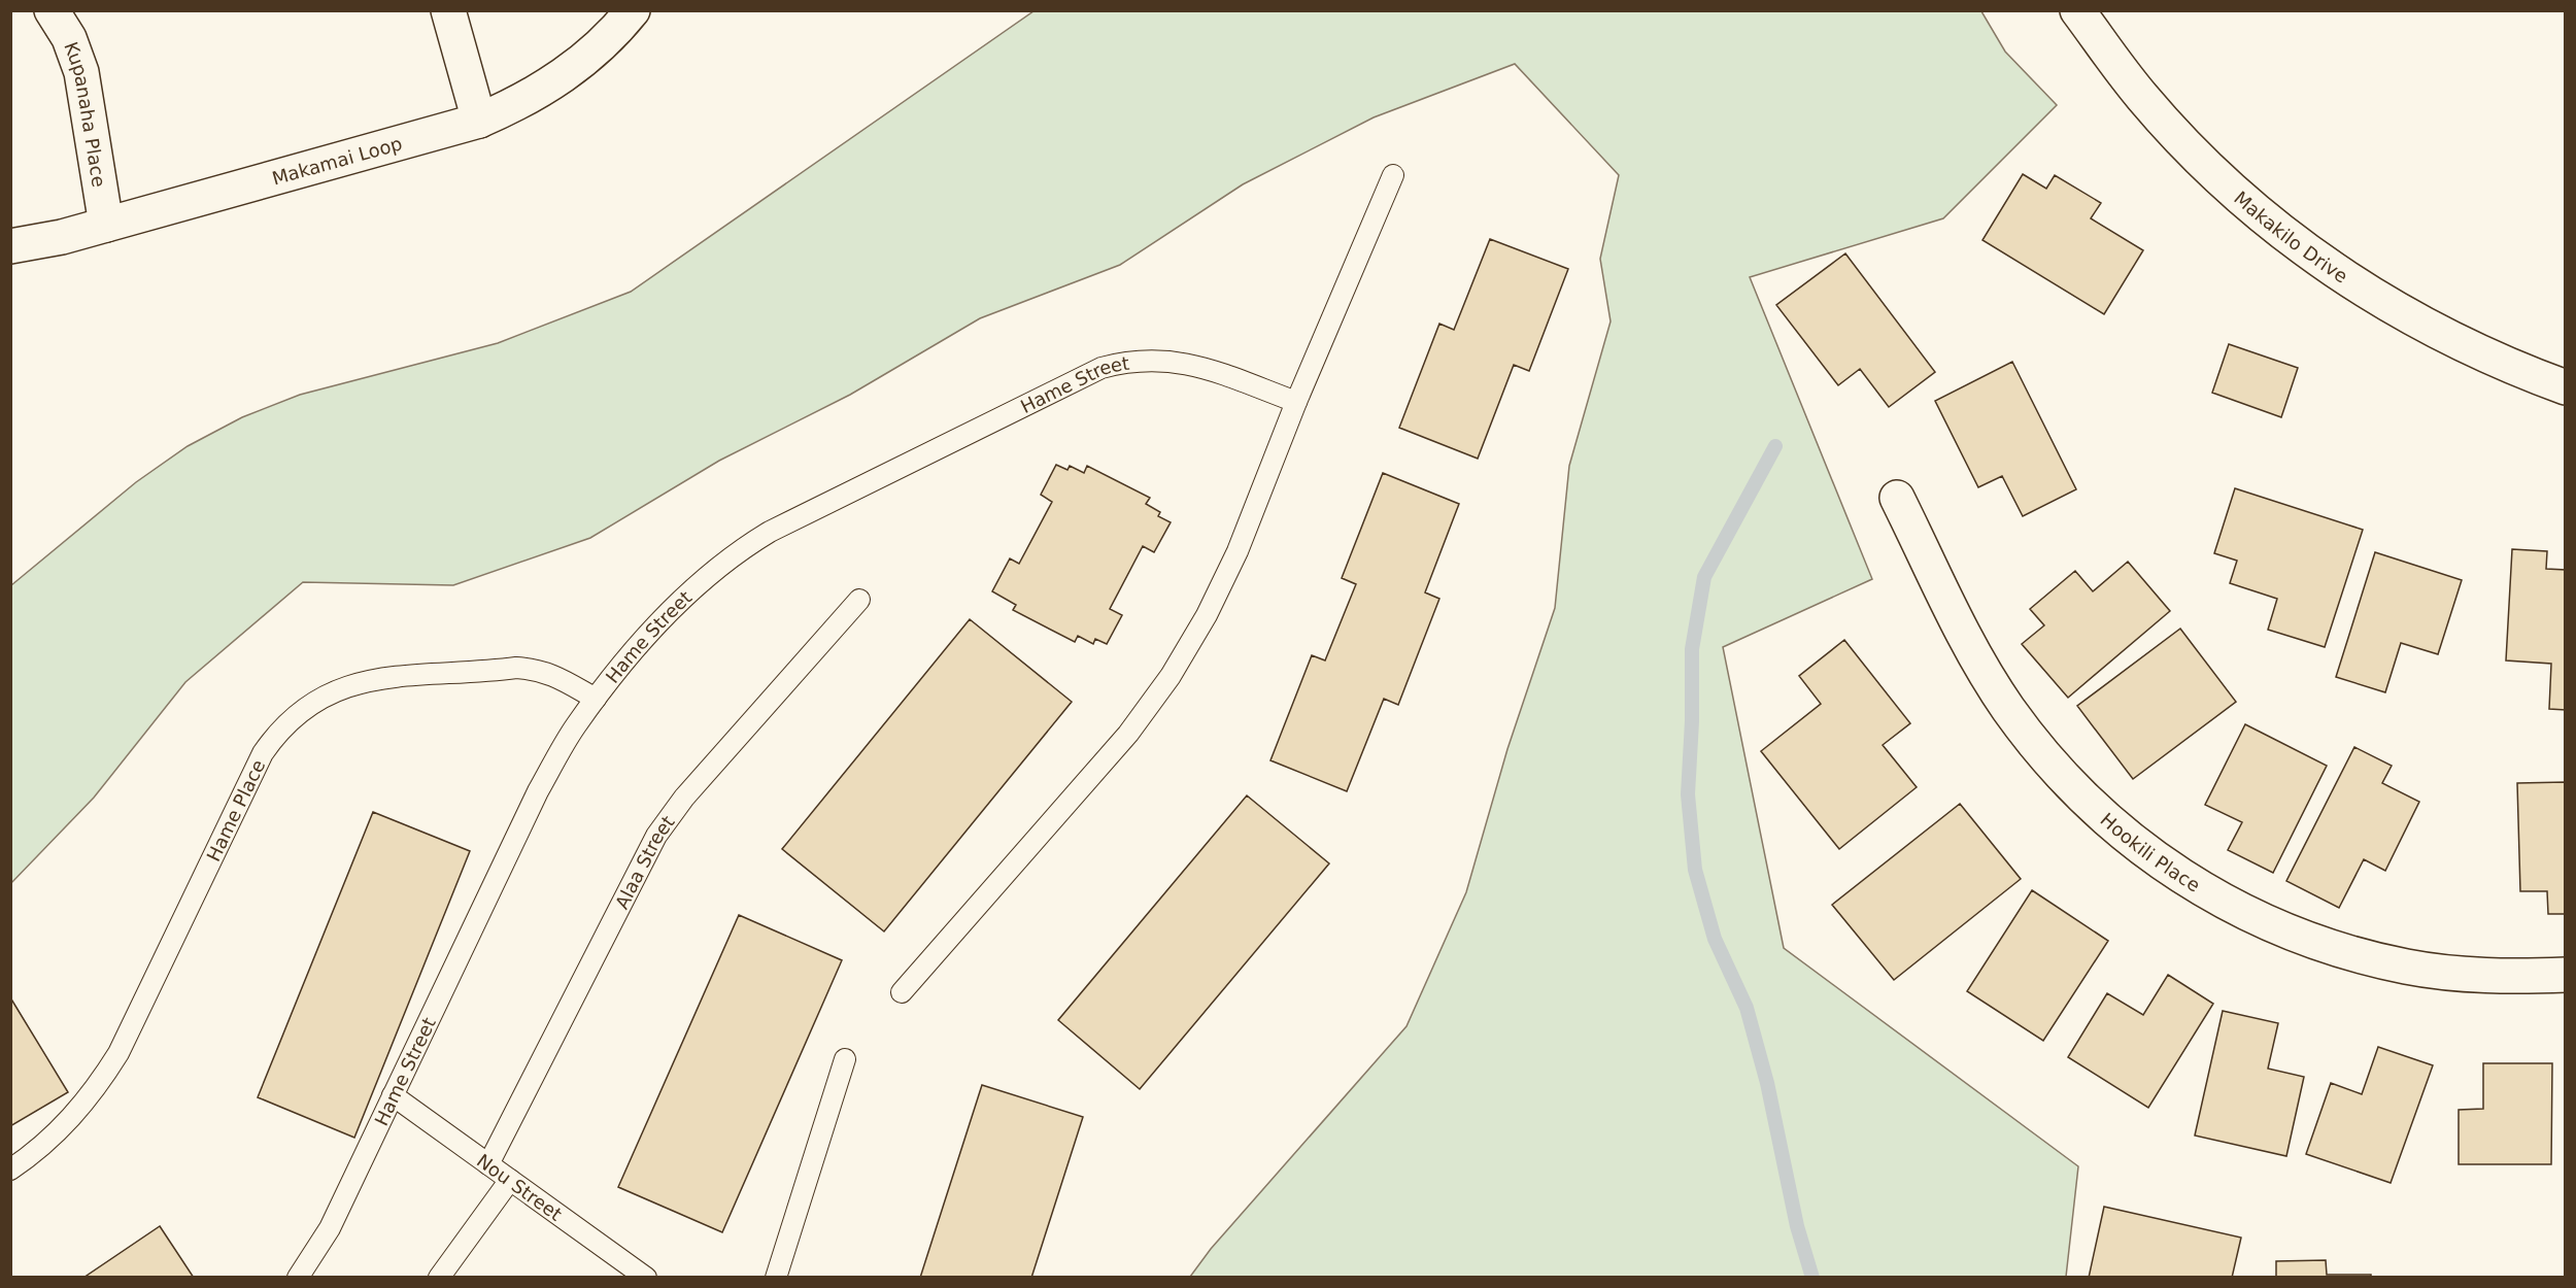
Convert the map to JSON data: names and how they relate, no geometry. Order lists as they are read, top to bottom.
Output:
{
  "streets": {
    "street": [
      "Kupanaha Place",
      "Makamai Loop",
      "Makakilo Drive",
      "Hookili Place"
    ],
    "lane": [
      "Hame Street",
      "Hame Place",
      "Alaa Street",
      "Nou Street"
    ]
  },
  "crossings": [
    ["Kupanaha Place", "Makamai Loop"],
    ["Hame Street", "Hame Place"],
    ["Hame Street", "Nou Street"],
    ["Alaa Street", "Nou Street"]
  ]
}
